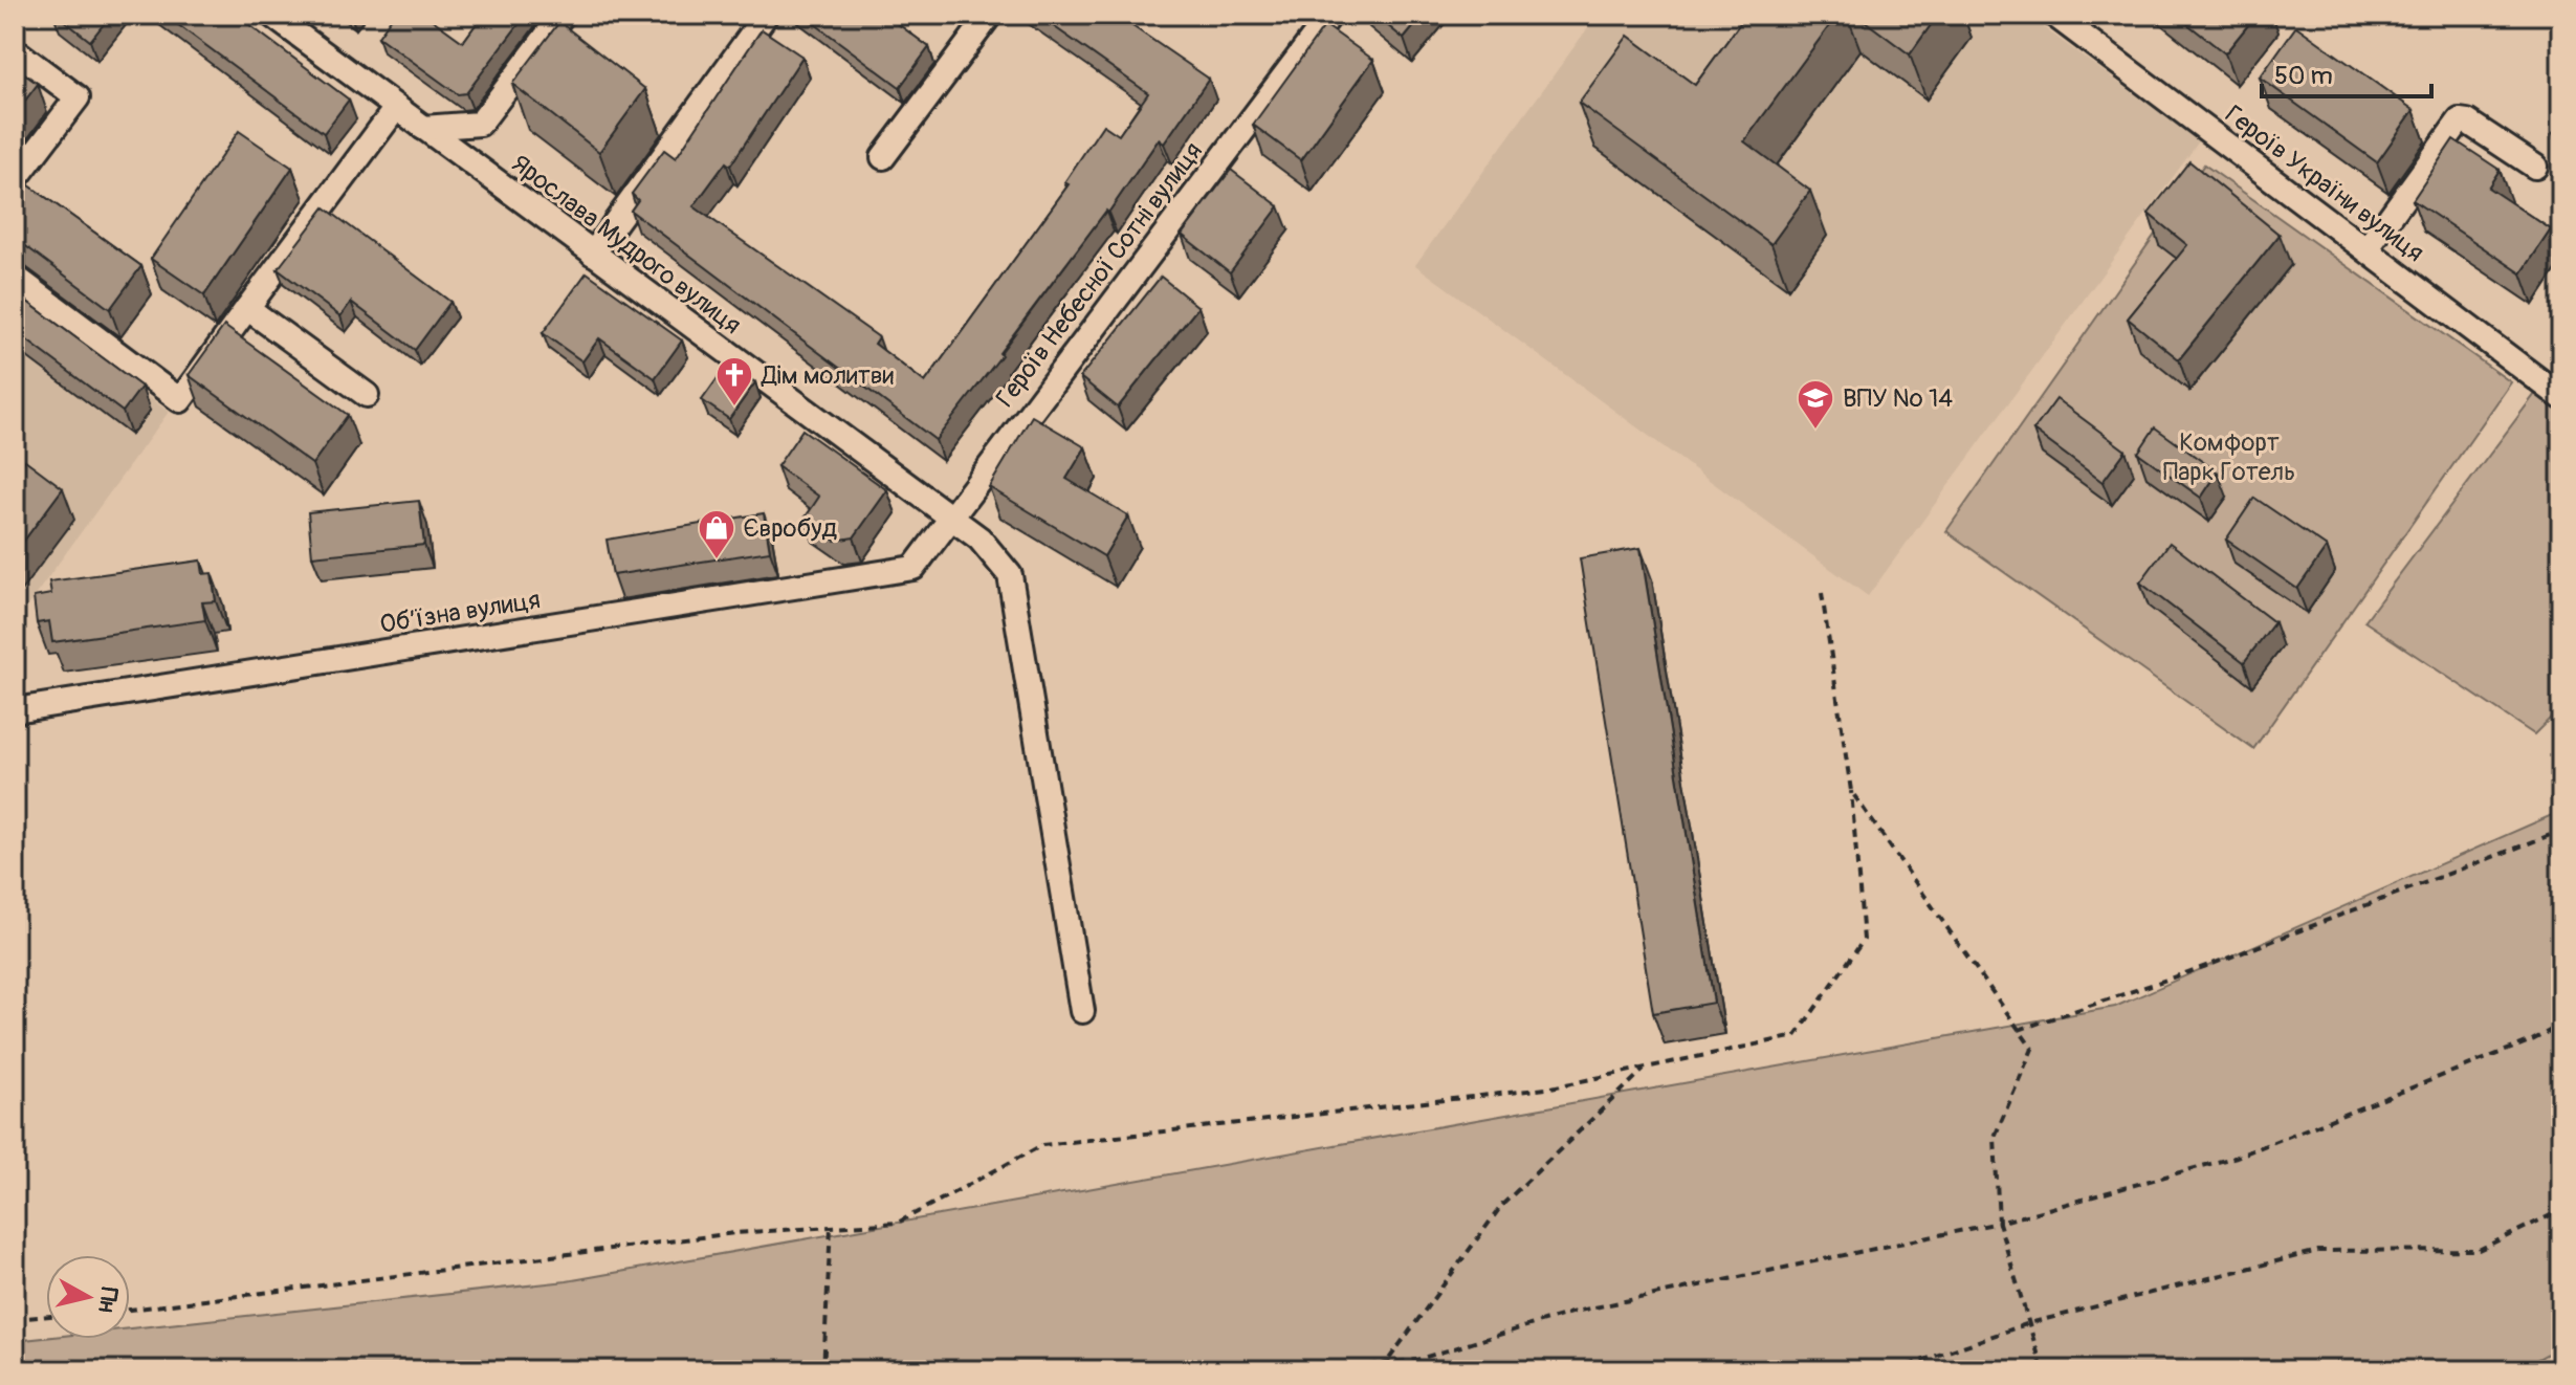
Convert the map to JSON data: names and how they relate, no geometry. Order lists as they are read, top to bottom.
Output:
{
  "streets": {
    "street": [
      "Героїв України вулиця",
      "Ярослава Мудрого вулиця",
      "Героїв Небесної Сотні вулиця",
      "Об’їзна вулиця"
    ]
  },
  "crossings": [
    ["Ярослава Мудрого вулиця", "Героїв Небесної Сотні вулиця"],
    ["Героїв Небесної Сотні вулиця", "Об’їзна вулиця"]
  ],
  "parks": ["Комфорт Парк Готель"],
  "places": {
    "church": ["Дім молитви"],
    "school or university": ["ВПУ № 14"],
    "shop": ["Євробуд"]
  },
  "scale_bar": "50 m",
  "north": "right"
}
